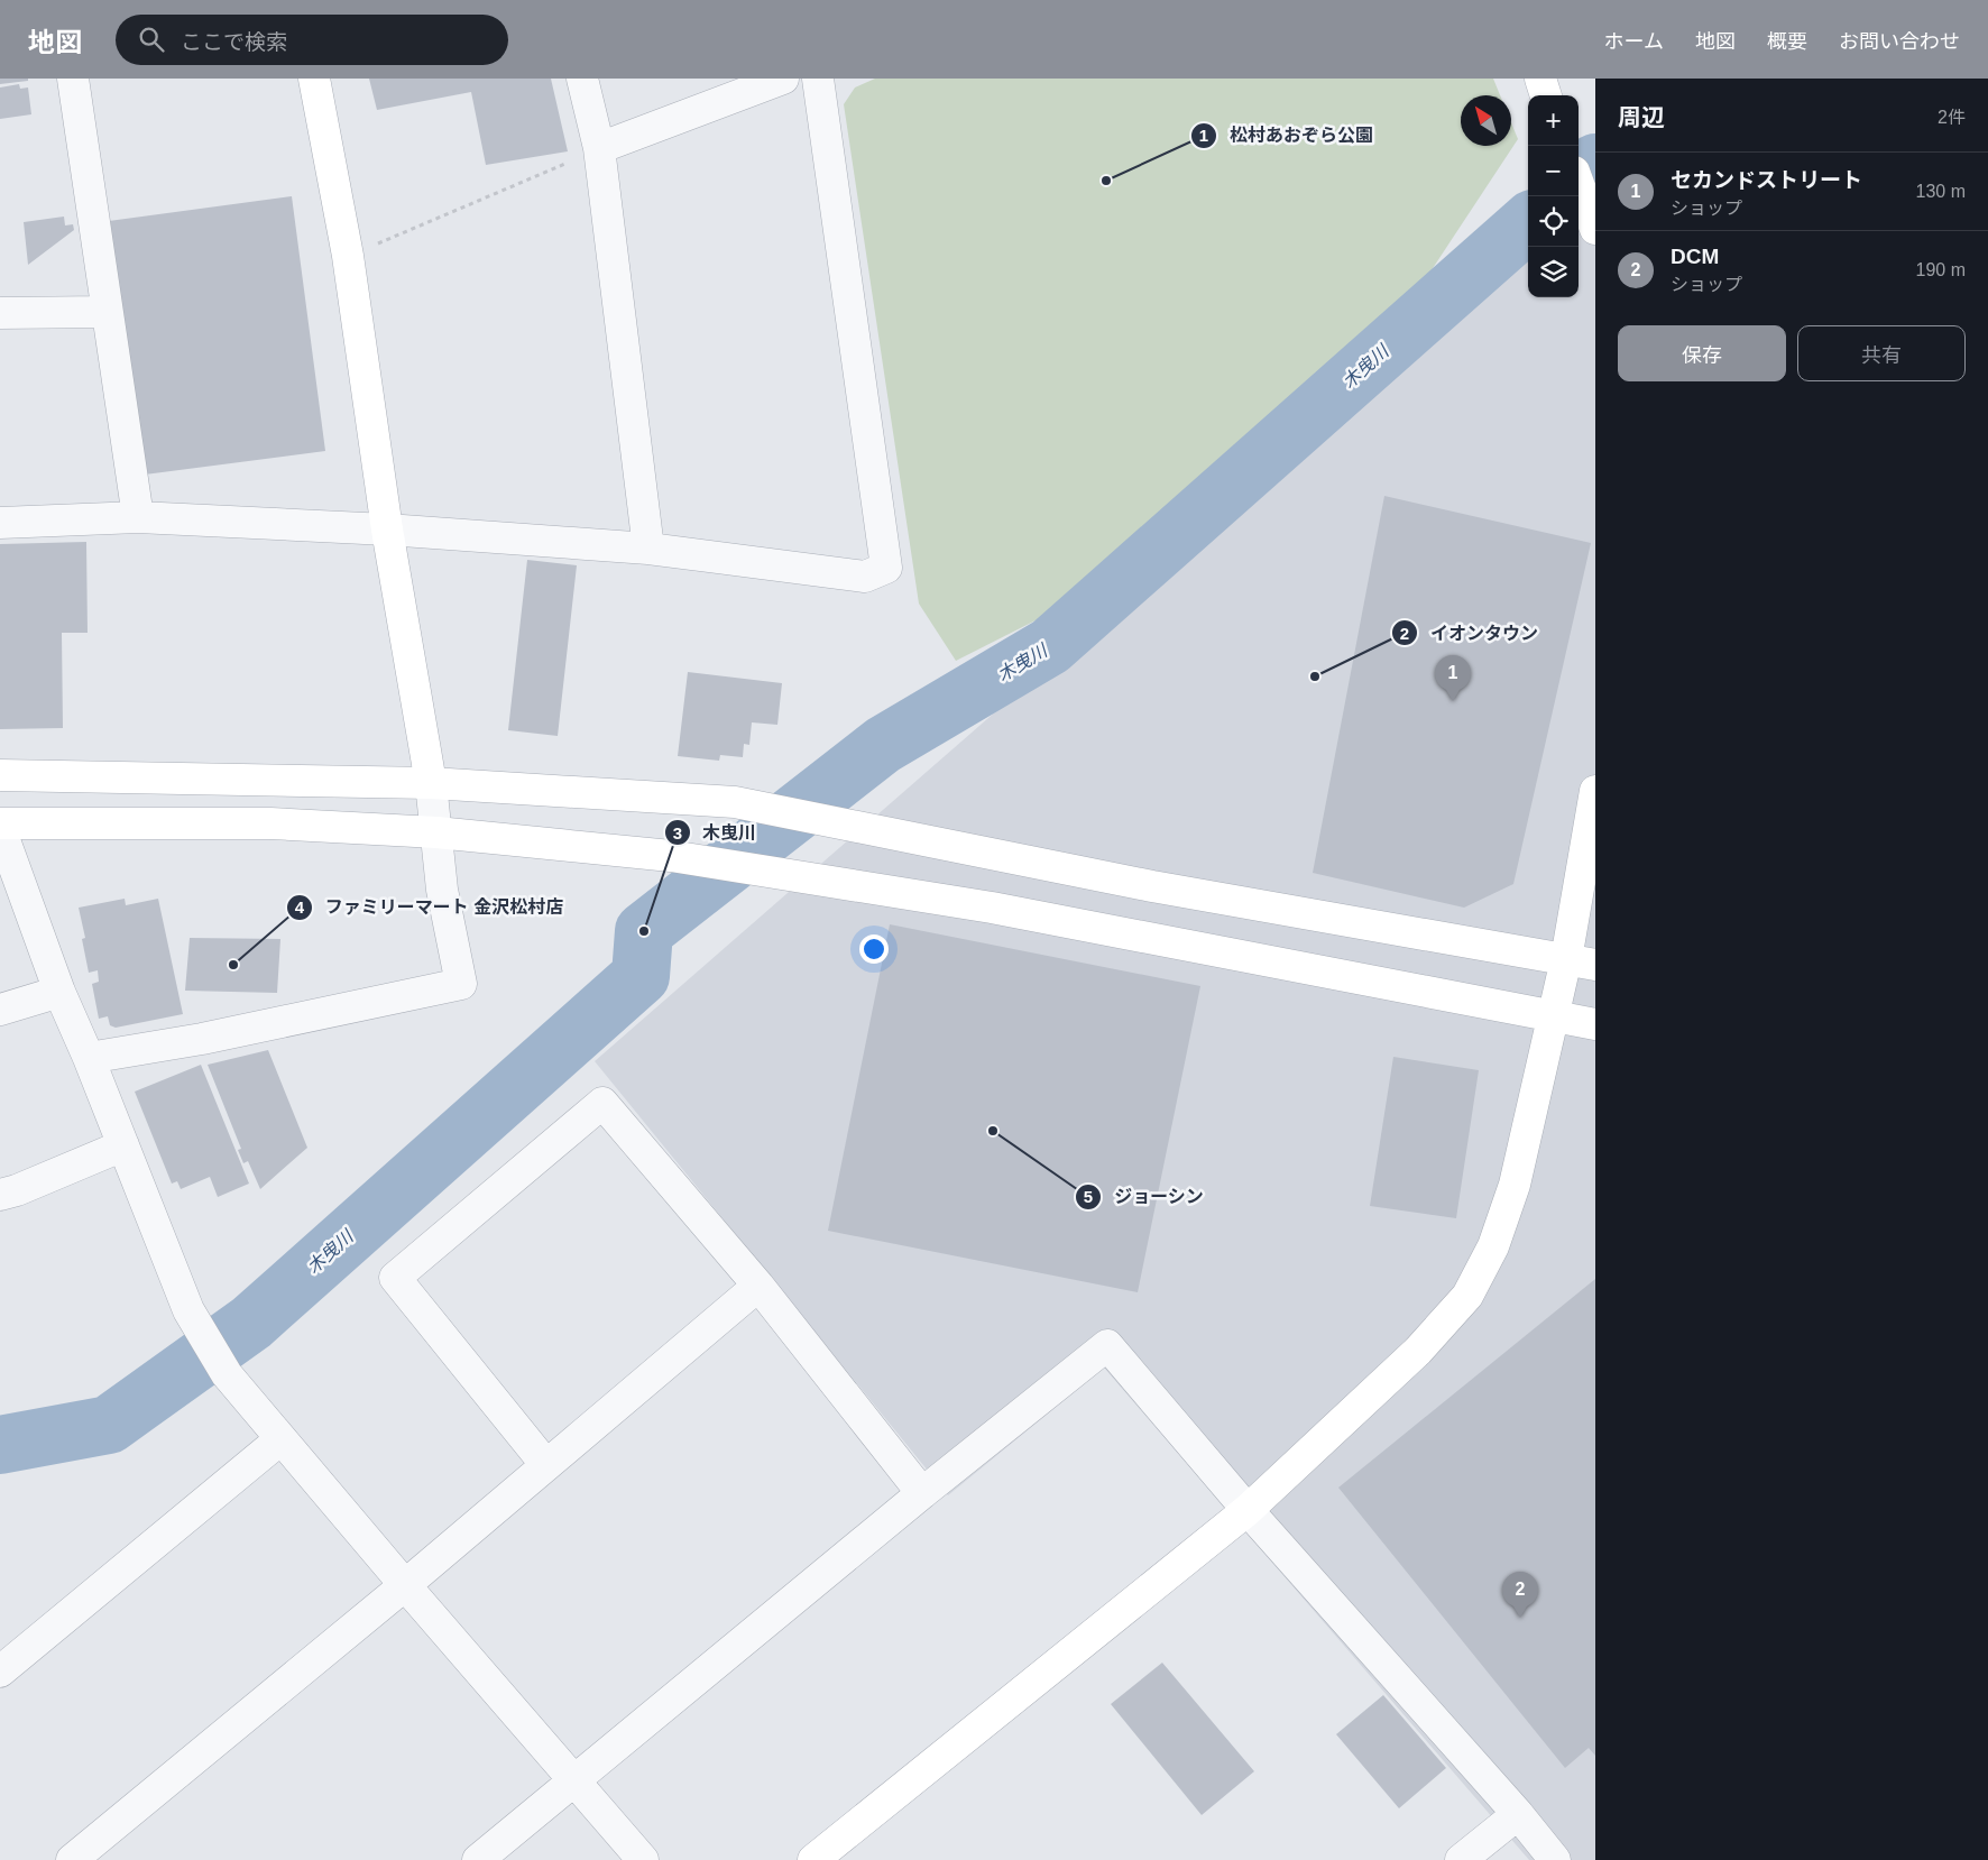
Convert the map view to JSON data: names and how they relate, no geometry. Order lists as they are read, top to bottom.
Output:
{
  "water": ["木曳川"],
  "places": [
    "松村あおぞら公園",
    "イオンタウン",
    "木曳川",
    "ファミリーマート 金沢松村店",
    "ジョーシン"
  ],
  "north": "top left",
  "page": {
    "header": "地図",
    "search": "ここで検索",
    "nav": [
      "ホーム",
      "地図",
      "概要",
      "お問い合わせ"
    ],
    "heading": ["周辺", "2件"],
    "map_buttons": ["+", "−"],
    "list": [
      {
        "mark": "1",
        "name": "セカンドストリート",
        "note": "ショップ",
        "value": "130 m"
      },
      {
        "mark": "2",
        "name": "DCM",
        "note": "ショップ",
        "value": "190 m"
      }
    ],
    "buttons": ["保存", "共有"],
    "pins": ["1", "2"]
  }
}
